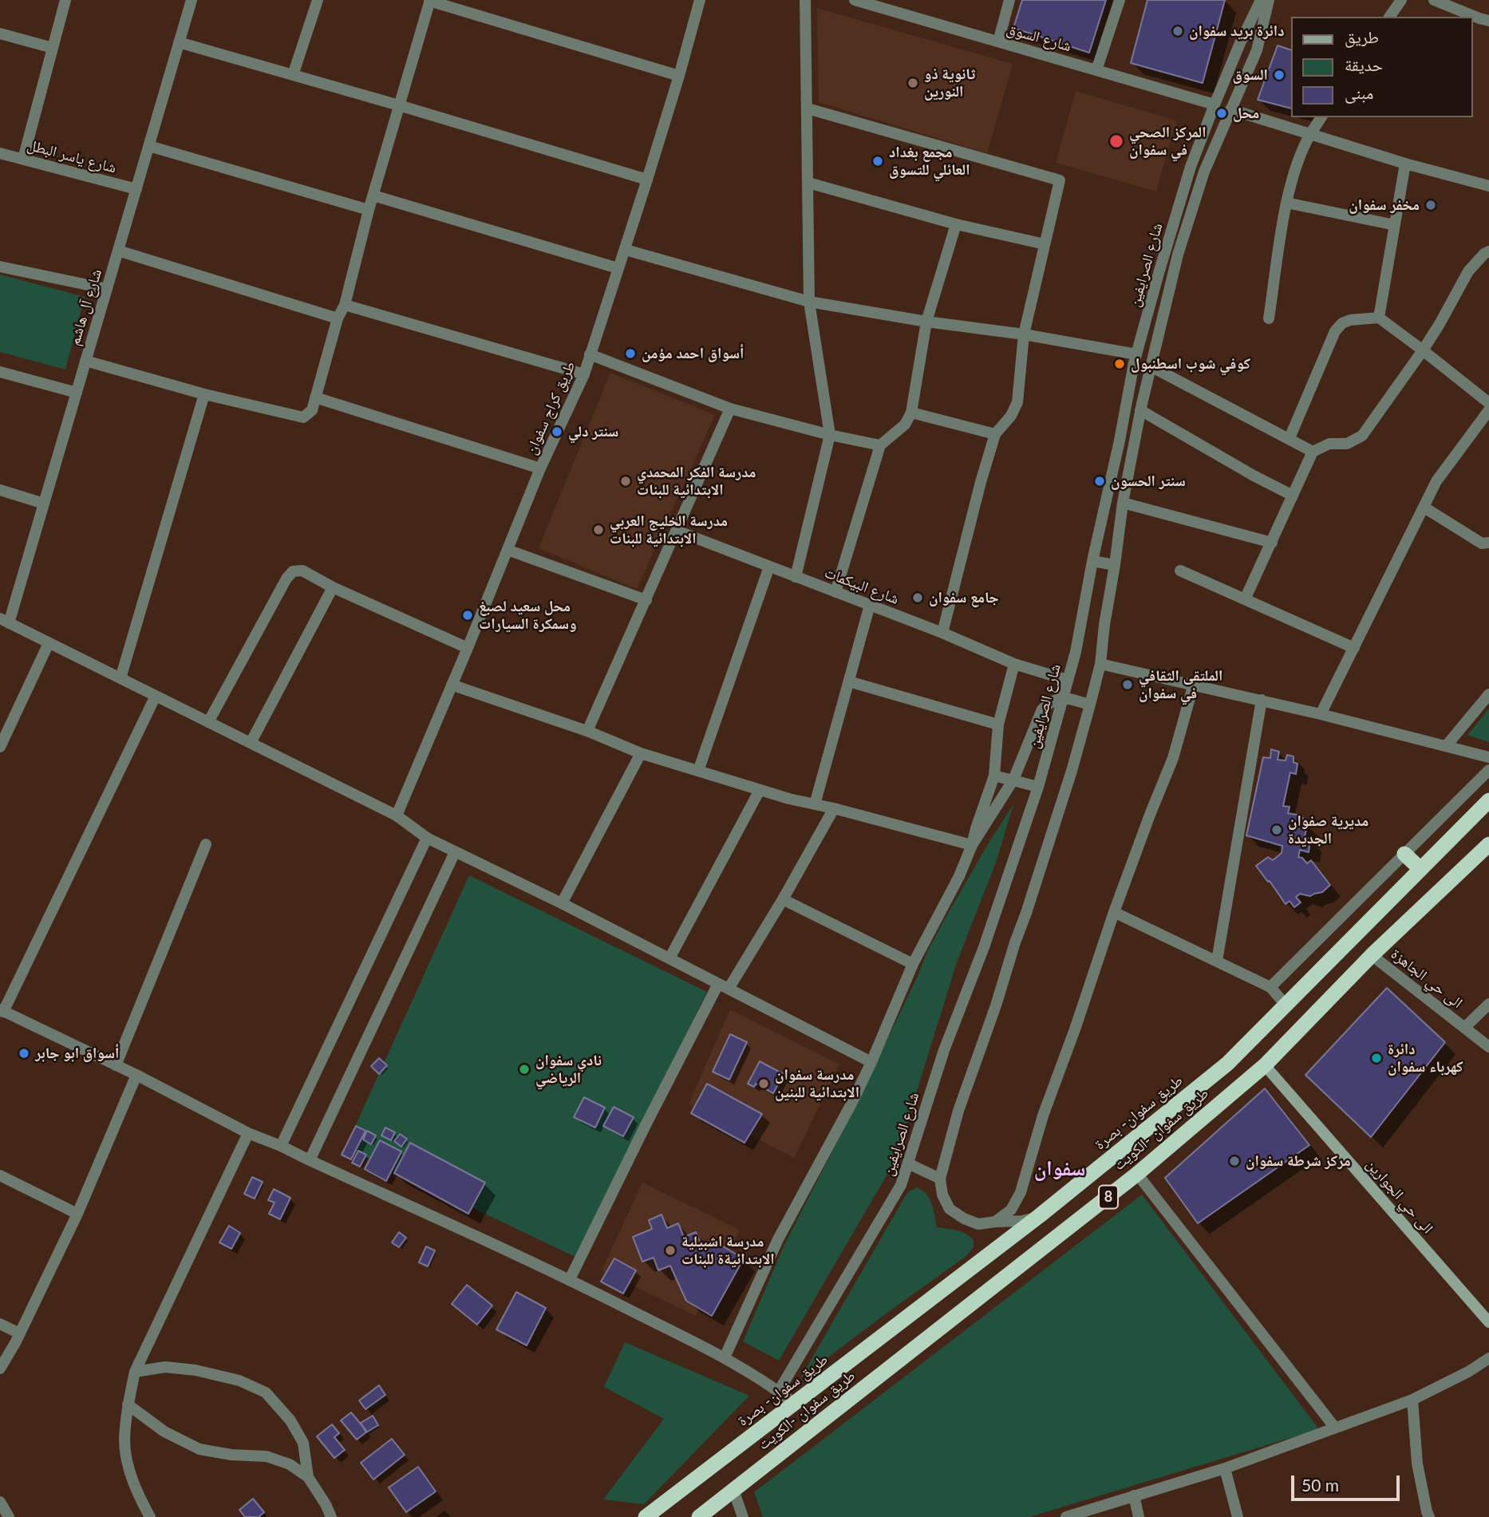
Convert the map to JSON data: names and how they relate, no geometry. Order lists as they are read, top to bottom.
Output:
{
  "streets": {
    "highway": ["طريق سفوان- بصرة", "طريق سفوان -الكويت", "8"],
    "main road": ["الى حي الجوارين"],
    "street": [
      "شارع السوق",
      "شارع ياسر البطل",
      "شارع الصرايفين",
      "شارع آل هاشم",
      "طريق كراج سفوان",
      "شارع البيكمات",
      "الى حي الجاهزة"
    ]
  },
  "crossings": [
    ["شارع السوق", "شارع الصرايفين"],
    ["شارع ياسر البطل", "شارع آل هاشم"],
    ["شارع الصرايفين", "شارع البيكمات"],
    ["الى حي الجاهزة", "طريق سفوان -الكويت"],
    ["طريق سفوان -الكويت", "الى حي الجوارين"]
  ],
  "districts": ["سفوان"],
  "places": [
    "دائرة بريد سفوان",
    "السوق",
    "ثانوية ذو النورين",
    "محل",
    "المركز الصحي في سفوان",
    "مجمع بغداد العائلي للتسوق",
    "مخفر سفوان",
    "أسواق احمد مؤمن",
    "كوفي شوب اسطنبول",
    "سنتر دلي",
    "مدرسة الفكر المحمدي الابتدائية للبنات",
    "سنتر الحسون",
    "مدرسة الخليج العربي الابتدائية للبنات",
    "جامع سفوان",
    "محل سعيد لصبغ وسمكرة السيارات",
    "الملتقى الثقافي في سفوان",
    "مديرية صفوان الجديدة",
    "أسواق ابو جابر",
    "دائرة كهرباء سفوان",
    "نادي سفوان الرياضي",
    "مدرسة سفوان الابتدائية للبنين",
    "مركز شرطة سفوان",
    "مدرسة اشبيلية الابتدائيةة للبنات"
  ],
  "legend": ["طريق", "حديقة", "مبنى"],
  "scale_bar": "50 m"
}
